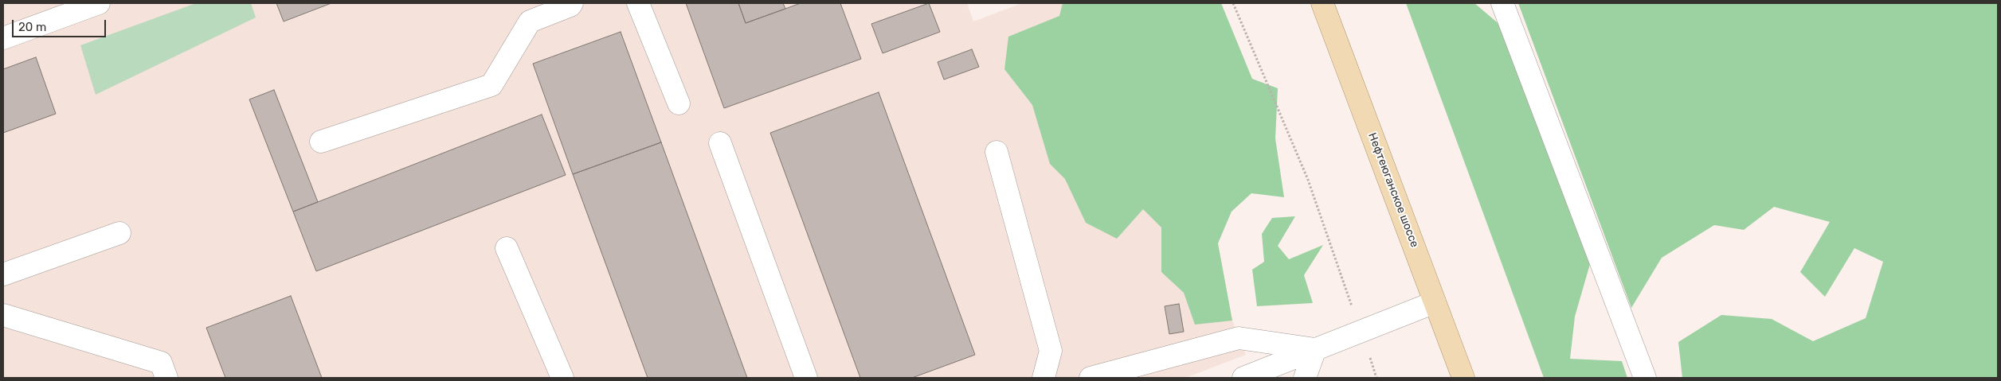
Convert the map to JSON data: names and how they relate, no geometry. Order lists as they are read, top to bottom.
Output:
{
  "streets": {
    "main road": ["Нефтеюганское шоссе"]
  },
  "scale_bar": "20 m"
}
